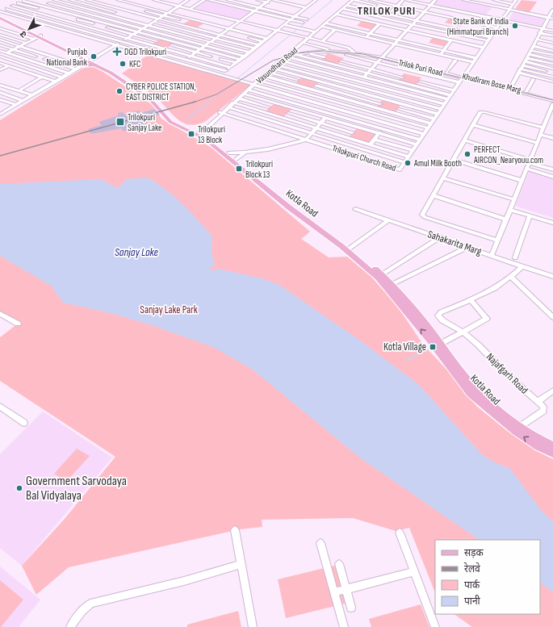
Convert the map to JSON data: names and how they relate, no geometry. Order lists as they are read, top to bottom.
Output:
{
  "streets": {
    "main road": ["Kotla Road"],
    "street": [
      "Vasundhara Road",
      "Trilok Puri Road",
      "Khudiram Bose Marg",
      "Trilokpuri Church Road",
      "Sahakarita Marg",
      "Najafgarh Road"
    ]
  },
  "crossings": [
    ["Vasundhara Road", "Trilok Puri Road"],
    ["Vasundhara Road", "Trilokpuri Church Road"],
    ["Vasundhara Road", "Kotla Road"],
    ["Trilok Puri Road", "Khudiram Bose Marg"],
    ["Trilok Puri Road", "Trilokpuri Church Road"],
    ["Khudiram Bose Marg", "Trilokpuri Church Road"]
  ],
  "districts": ["TRILOK PURI"],
  "water": ["Sanjay Lake"],
  "parks": ["Sanjay Lake Park"],
  "places": {
    "other": [
      "State Bank of India (Himmatpuri Branch)",
      "Punjab National Bank",
      "KFC",
      "CYBER POLICE STATION, EAST DISTRICT",
      "PERFECT AIRCON_Nearyouu.com",
      "Amul Milk Booth",
      "Government Sarvodaya Bal Vidyalaya"
    ],
    "health": ["DGD Trilokpuri"],
    "transit": [
      "Trilokpuri Sanjay Lake",
      "Trilokpuri 13 Block",
      "Trilokpuri Block 13",
      "Kotla Village"
    ]
  },
  "legend": [
    "सड़क",
    "रेलवे",
    "पार्क",
    "पानी"
  ],
  "north": "bottom left"
}
